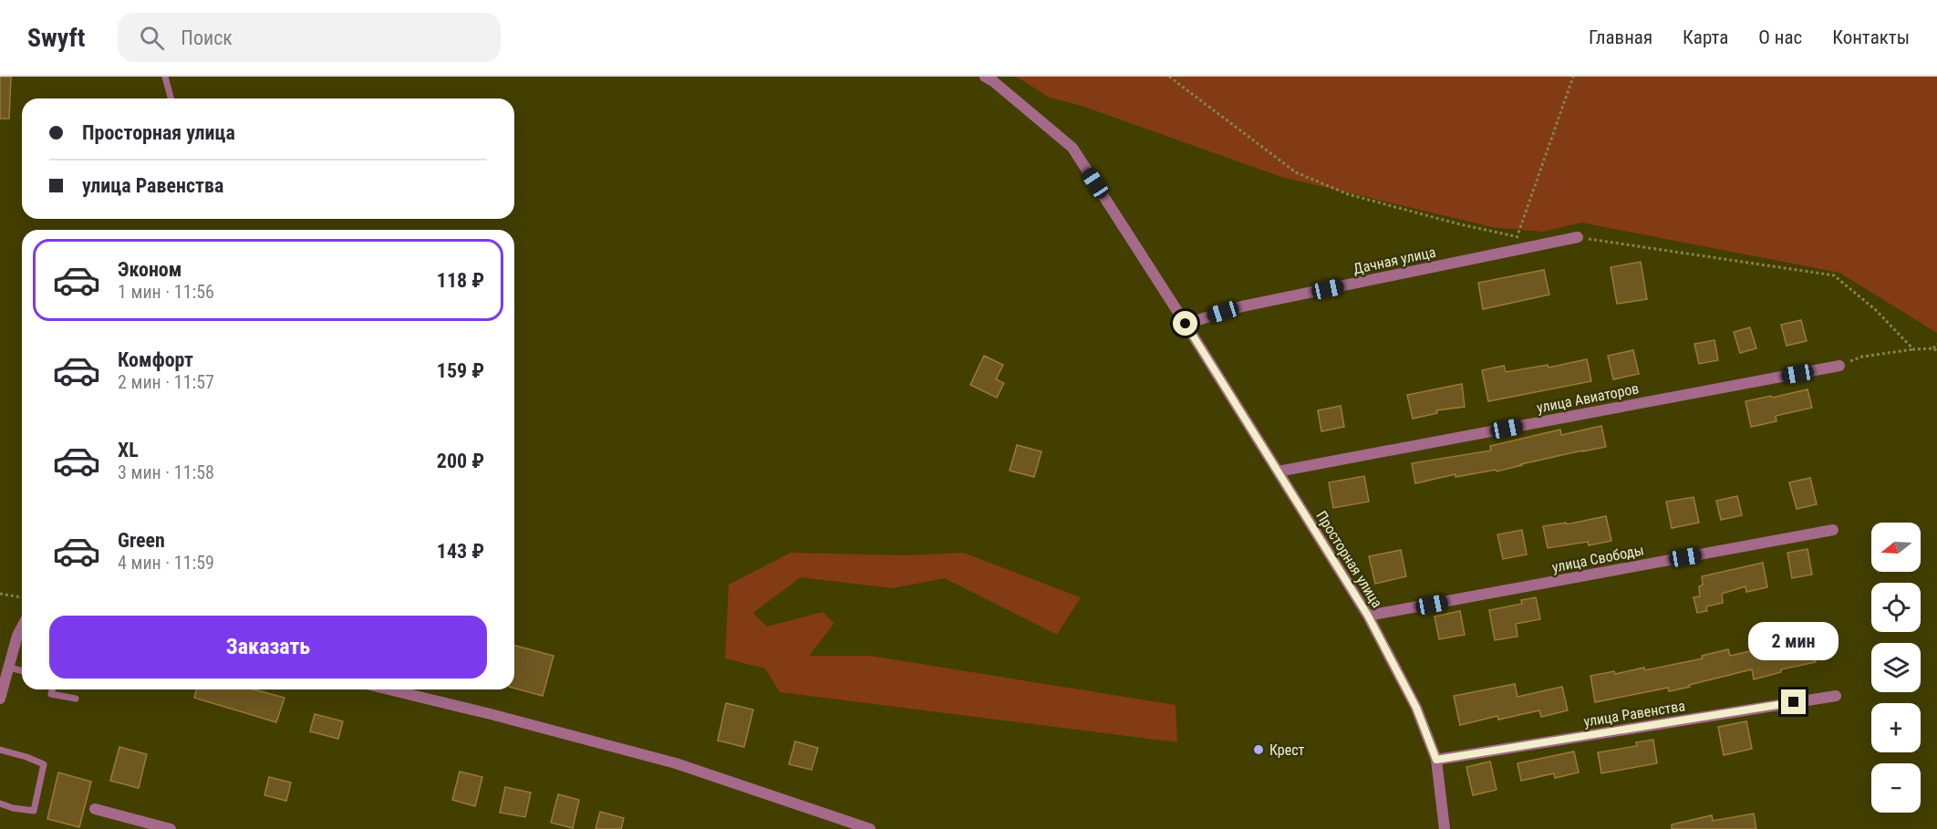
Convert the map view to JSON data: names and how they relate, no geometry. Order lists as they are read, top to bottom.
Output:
{
  "streets": {
    "street": [
      "Дачная улица",
      "улица Авиаторов",
      "улица Свободы",
      "Просторная улица",
      "улица Равенства"
    ]
  },
  "crossings": [
    ["Дачная улица", "Просторная улица"],
    ["улица Авиаторов", "Просторная улица"],
    ["улица Свободы", "Просторная улица"],
    ["Просторная улица", "улица Равенства"]
  ],
  "places": ["Крест"],
  "north": "left",
  "page": {
    "header": "Swyft",
    "search": "Поиск",
    "nav": [
      "Главная",
      "Карта",
      "О нас",
      "Контакты"
    ],
    "banner": ["Просторная улица", "улица Равенства"],
    "list": [
      {
        "name": "Эконом",
        "note": "1 мин · 11:56",
        "value": "118 ₽"
      },
      {
        "name": "Комфорт",
        "note": "2 мин · 11:57",
        "value": "159 ₽"
      },
      {
        "name": "XL",
        "note": "3 мин · 11:58",
        "value": "200 ₽"
      },
      {
        "name": "Green",
        "note": "4 мин · 11:59",
        "value": "143 ₽"
      }
    ],
    "map_buttons": ["+", "−"],
    "buttons": "Заказать",
    "bubble": "2 мин"
  }
}
